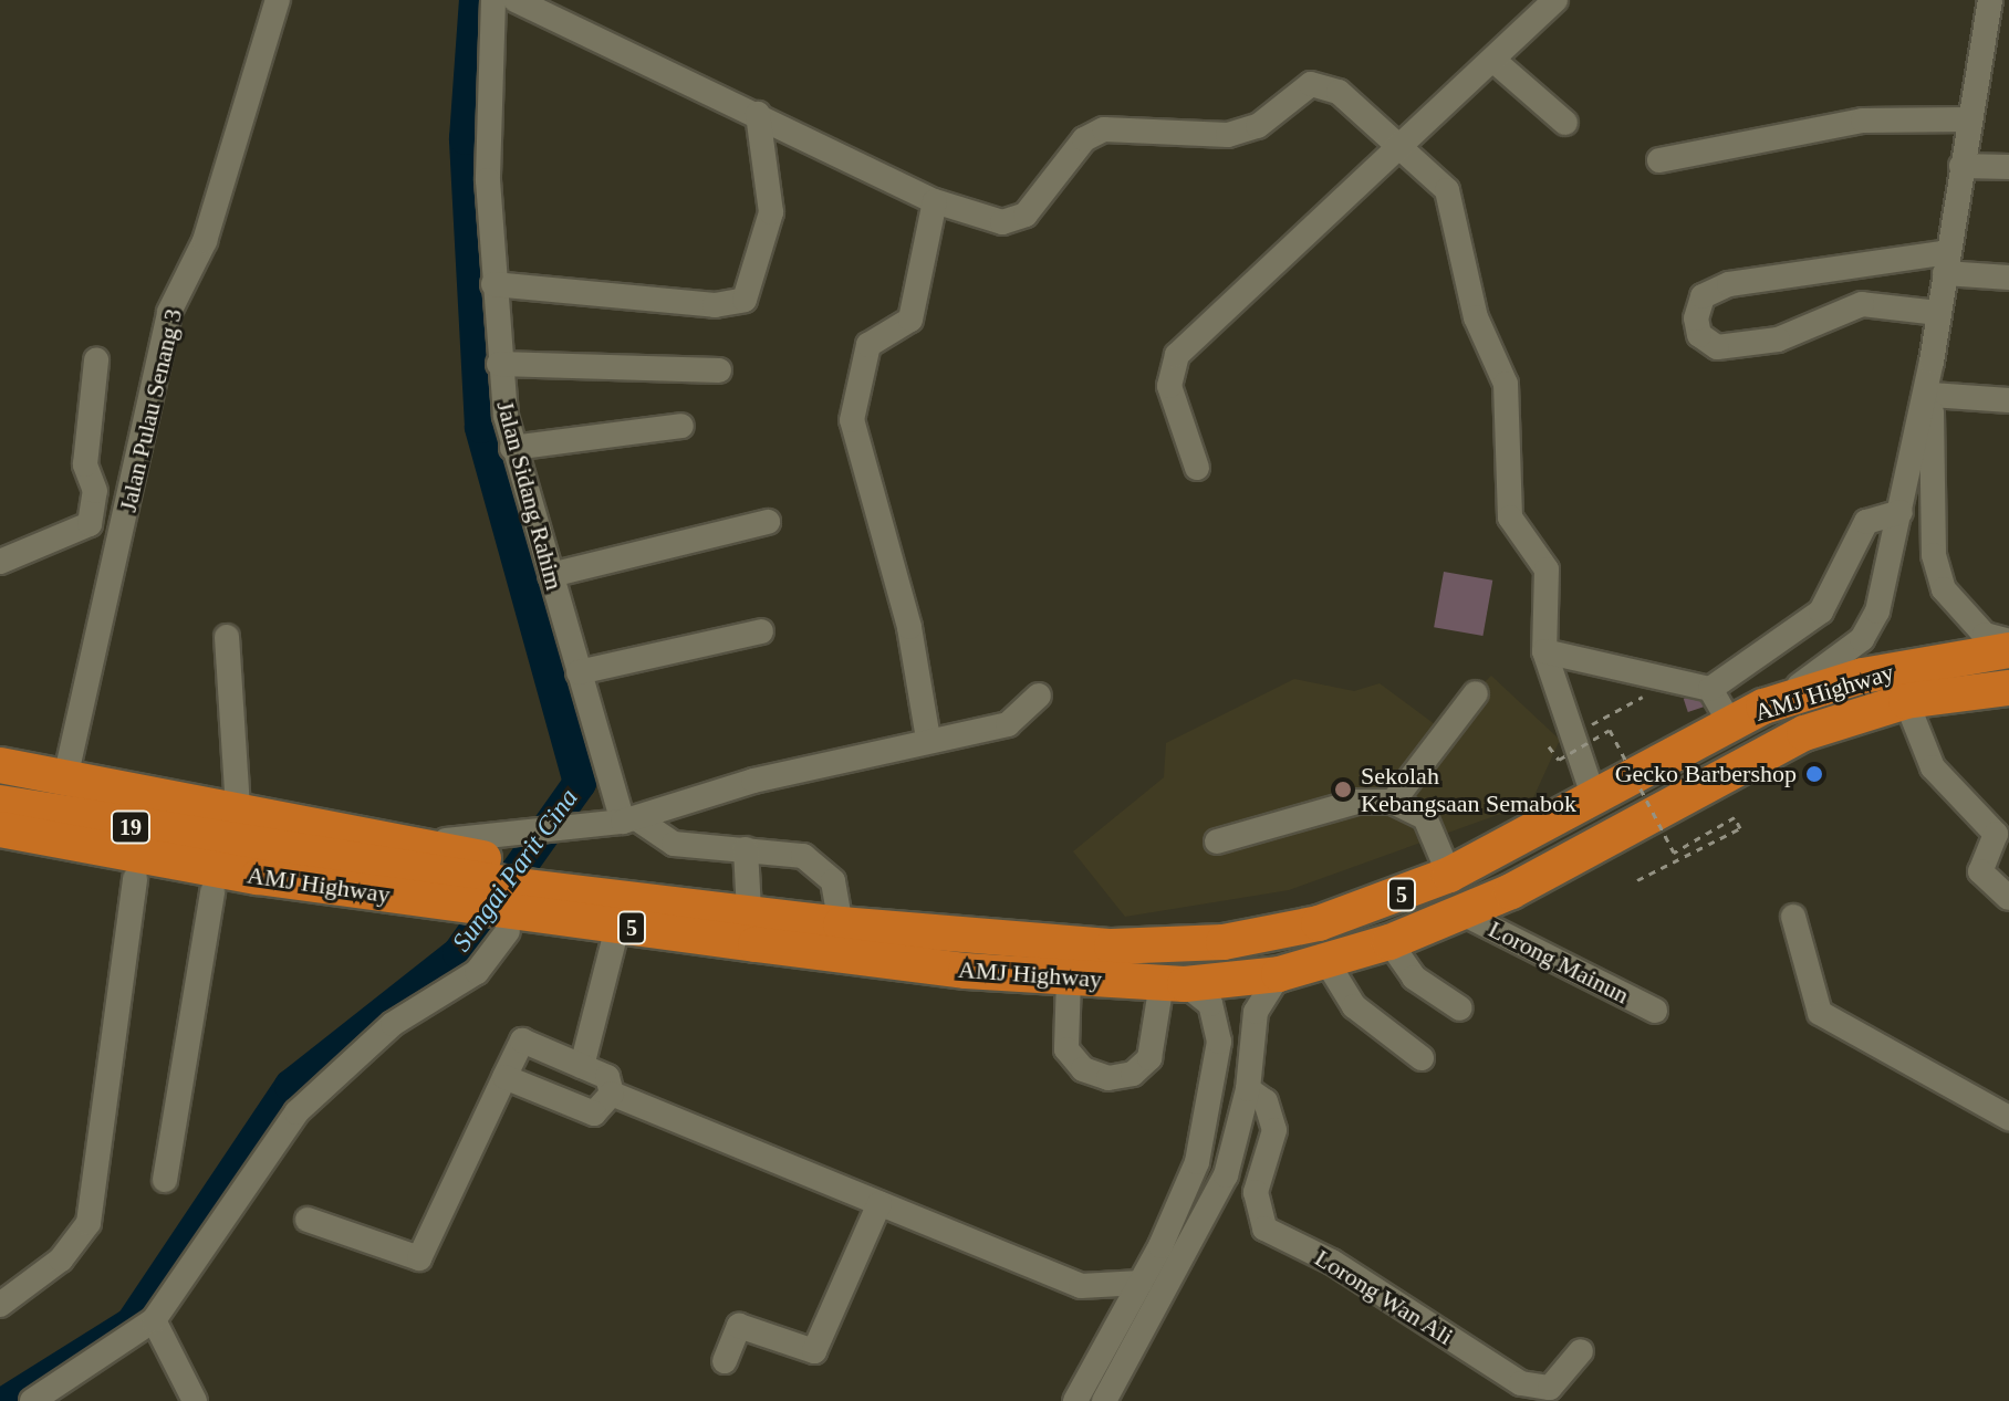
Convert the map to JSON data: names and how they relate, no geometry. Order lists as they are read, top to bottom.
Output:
{
  "streets": {
    "highway": ["AMJ Highway", "19", "5"],
    "street": [
      "Jalan Pulau Senang 3",
      "Jalan Sidang Rahim",
      "Lorong Mainun",
      "Lorong Wan Ali"
    ]
  },
  "crossings": [
    ["AMJ Highway", "Lorong Mainun"]
  ],
  "water": ["Sungai Parit Cina"],
  "places": ["Gecko Barbershop", "Sekolah Kebangsaan Semabok"]
}
